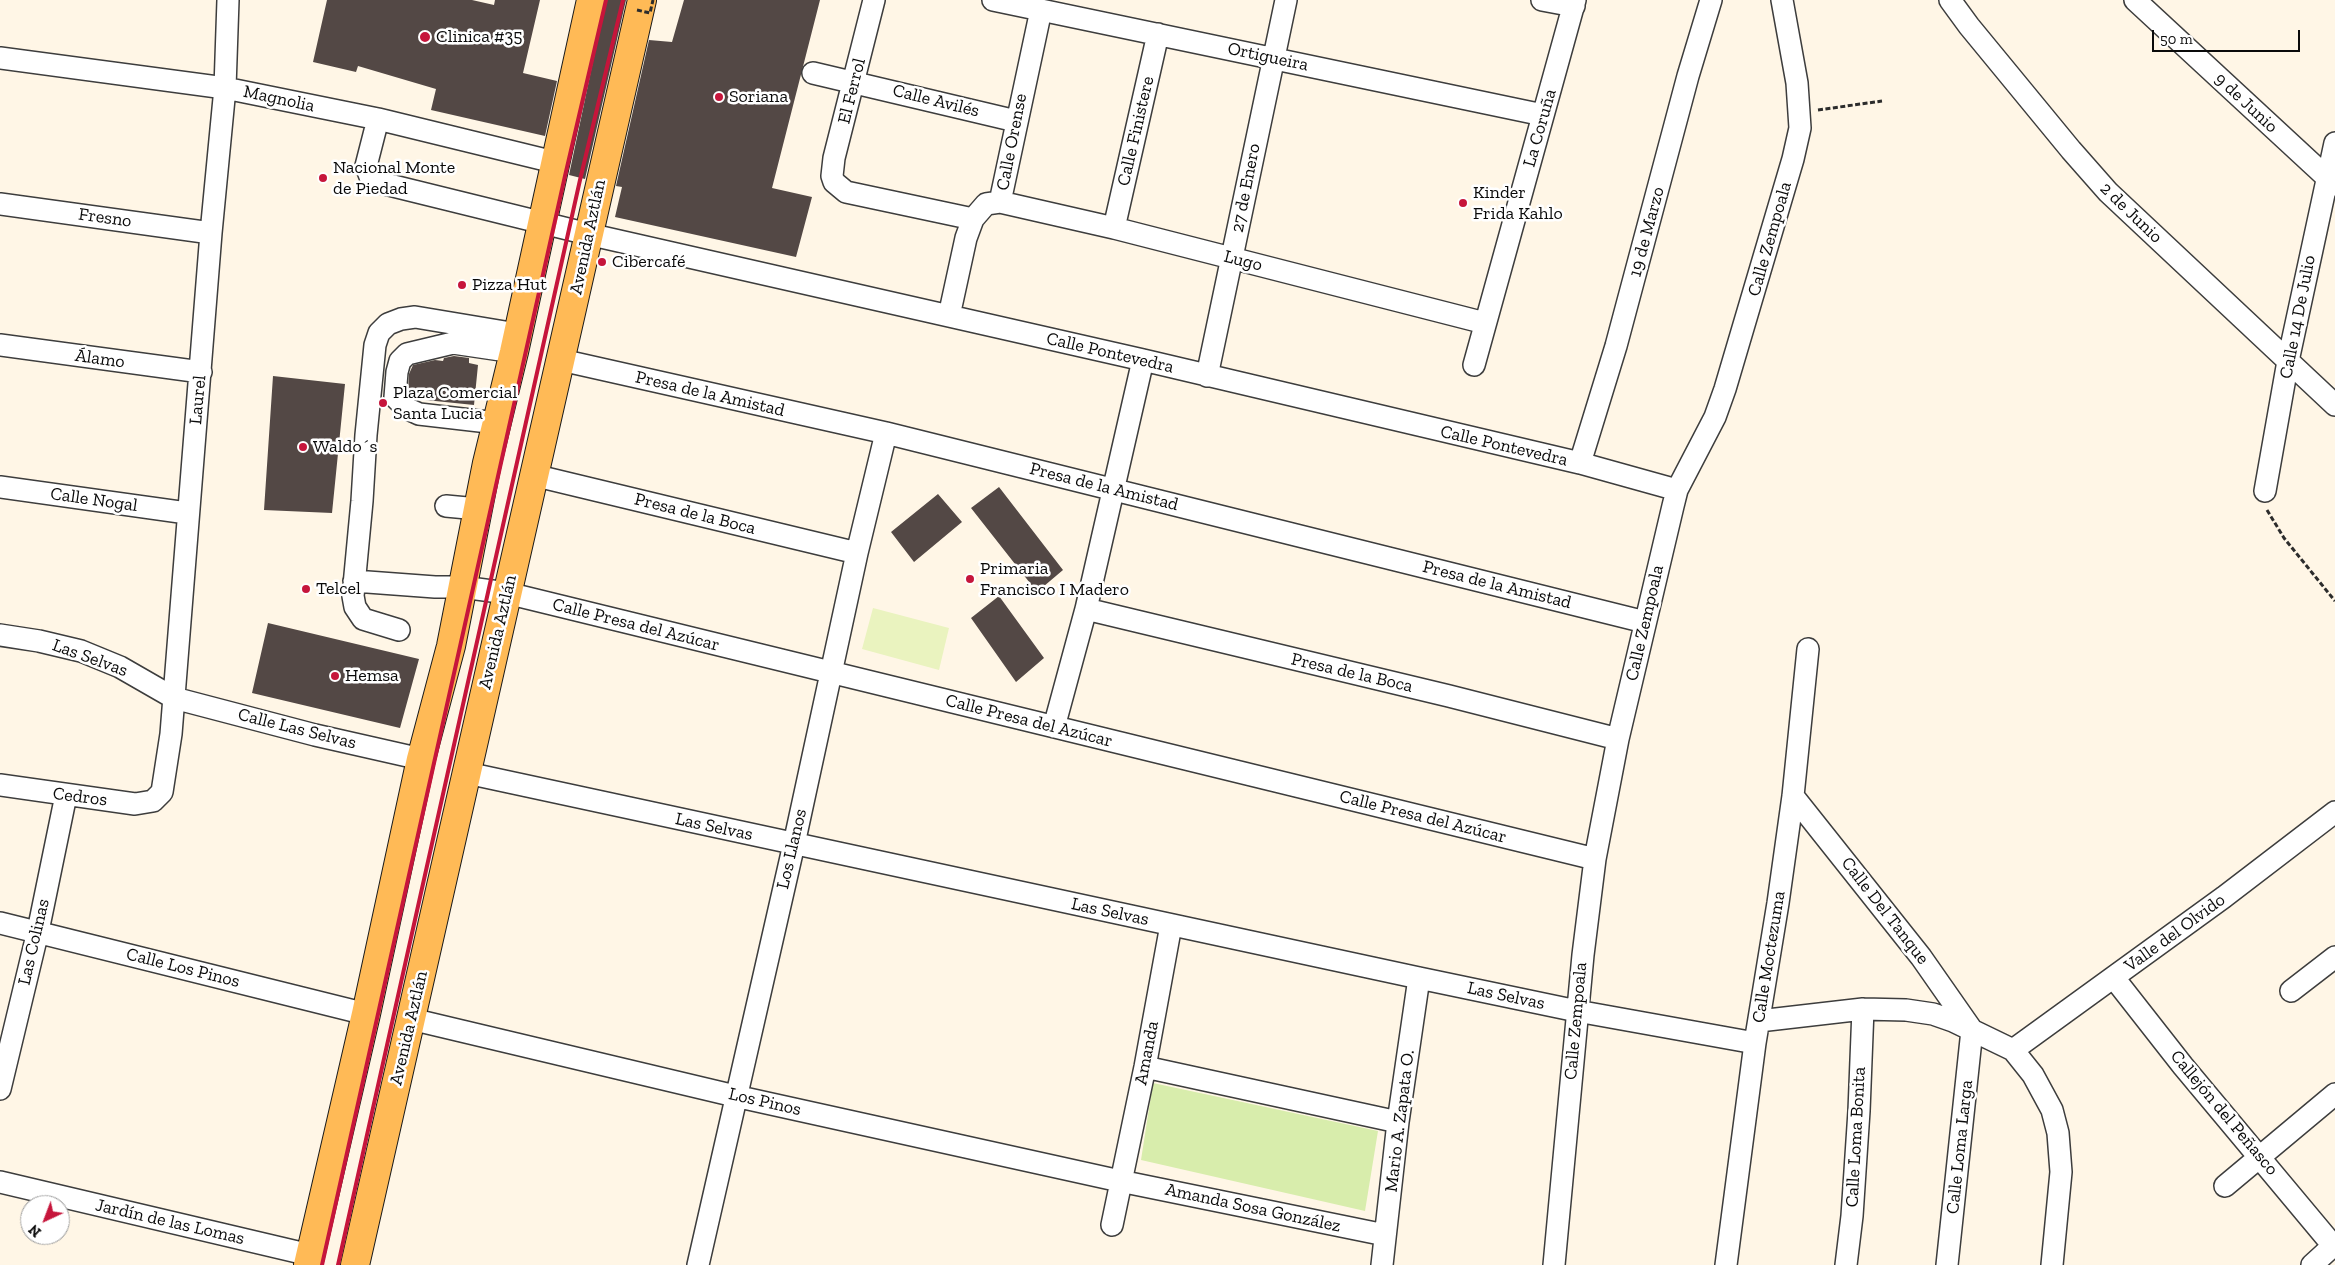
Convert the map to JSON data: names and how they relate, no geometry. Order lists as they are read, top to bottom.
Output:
{
  "streets": {
    "main road": ["Avenida Aztlán"],
    "street": [
      "Ortigueira",
      "El Ferrol",
      "Magnolia",
      "Calle Avilés",
      "9 de Junio",
      "La Coruña",
      "Calle Finistere",
      "Calle Orense",
      "27 de Enero",
      "2 de Junio",
      "Fresno",
      "19 de Marzo",
      "Calle Zempoala",
      "Lugo",
      "Calle 14 De Julio",
      "Calle Pontevedra",
      "Álamo",
      "Presa de la Amistad",
      "Laurel",
      "Calle Nogal",
      "Presa de la Boca",
      "Calle Presa del Azúcar",
      "Las Selvas",
      "Calle Las Selvas",
      "Cedros",
      "Los Llanos",
      "Calle Del Tanque",
      "Valle del Olvido",
      "Las Colinas",
      "Calle Moctezuma",
      "Calle Los Pinos",
      "Amanda",
      "Los Pinos",
      "Callejón del Peñasco",
      "Mario A. Zapata O.",
      "Calle Loma Bonita",
      "Calle Loma Larga",
      "Amanda Sosa González",
      "Jardín de las Lomas"
    ]
  },
  "crossings": [
    ["Ortigueira", "La Coruña"],
    ["Ortigueira", "Calle Finistere"],
    ["Ortigueira", "Calle Orense"],
    ["Ortigueira", "27 de Enero"],
    ["El Ferrol", "Calle Avilés"],
    ["El Ferrol", "Calle Orense"],
    ["Magnolia", "Calle Pontevedra"],
    ["Magnolia", "Laurel"],
    ["Calle Avilés", "Calle Orense"],
    ["9 de Junio", "Calle 14 De Julio"],
    ["La Coruña", "Lugo"],
    ["Calle Finistere", "Lugo"],
    ["Calle Orense", "Lugo"],
    ["27 de Enero", "Lugo"],
    ["27 de Enero", "Calle Pontevedra"],
    ["2 de Junio", "Calle 14 De Julio"],
    ["Fresno", "Laurel"],
    ["19 de Marzo", "Calle Pontevedra"],
    ["Avenida Aztlán", "Calle Pontevedra"],
    ["Avenida Aztlán", "Presa de la Amistad"],
    ["Avenida Aztlán", "Presa de la Boca"],
    ["Avenida Aztlán", "Calle Presa del Azúcar"],
    ["Avenida Aztlán", "Las Selvas"],
    ["Avenida Aztlán", "Los Pinos"],
    ["Calle Zempoala", "Calle Pontevedra"],
    ["Calle Zempoala", "Presa de la Amistad"],
    ["Calle Zempoala", "Presa de la Boca"],
    ["Calle Zempoala", "Calle Presa del Azúcar"],
    ["Calle Zempoala", "Las Selvas"],
    ["Álamo", "Laurel"],
    ["Presa de la Amistad", "Los Llanos"],
    ["Laurel", "Calle Nogal"],
    ["Laurel", "Las Selvas"],
    ["Laurel", "Calle Las Selvas"],
    ["Laurel", "Cedros"],
    ["Presa de la Boca", "Los Llanos"],
    ["Calle Presa del Azúcar", "Los Llanos"],
    ["Las Selvas", "Calle Las Selvas"],
    ["Las Selvas", "Los Llanos"],
    ["Las Selvas", "Calle Moctezuma"],
    ["Las Selvas", "Amanda"],
    ["Las Selvas", "Mario A. Zapata O."],
    ["Cedros", "Las Colinas"],
    ["Los Llanos", "Los Pinos"],
    ["Calle Del Tanque", "Calle Moctezuma"],
    ["Calle Del Tanque", "Calle Loma Larga"],
    ["Valle del Olvido", "Callejón del Peñasco"],
    ["Las Colinas", "Calle Los Pinos"],
    ["Amanda", "Los Pinos"],
    ["Amanda", "Amanda Sosa González"],
    ["Los Pinos", "Amanda Sosa González"],
    ["Mario A. Zapata O.", "Amanda Sosa González"]
  ],
  "places": [
    "Clinica #35",
    "Soriana",
    "Nacional Monte de Piedad",
    "Kinder Frida Kahlo",
    "Cibercafé",
    "Pizza Hut",
    "Plaza Comercial Santa Lucia",
    "Waldo´s",
    "Primaria Francisco I Madero",
    "Telcel",
    "Hemsa"
  ],
  "scale_bar": "50 m",
  "north": "bottom left"
}
